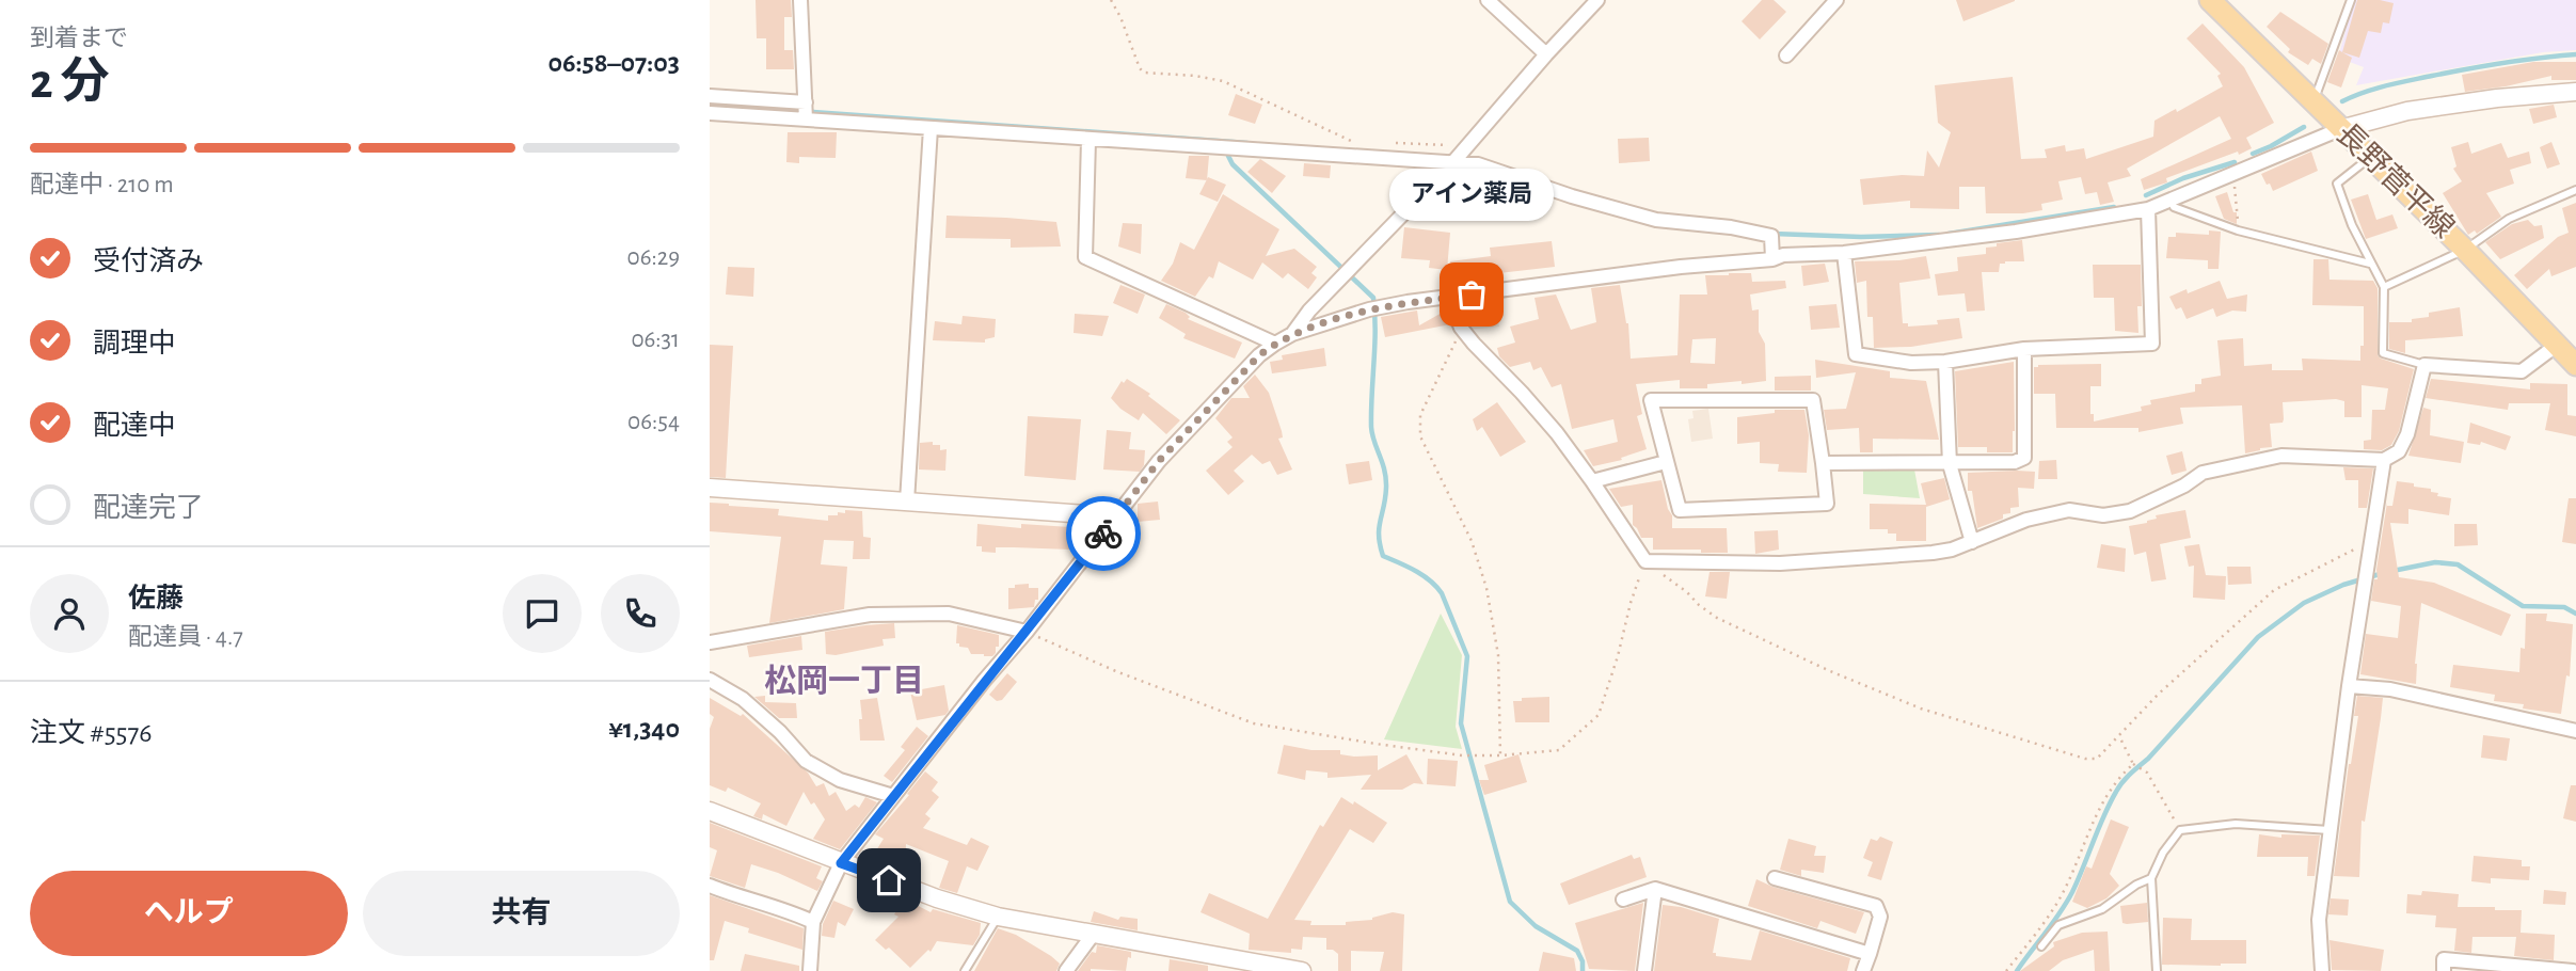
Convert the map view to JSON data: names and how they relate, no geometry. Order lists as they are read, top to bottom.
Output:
{
  "streets": {
    "main road": ["長野菅平線"]
  },
  "districts": ["松岡一丁目"],
  "places": ["アイン薬局"],
  "page": {
    "heading": ["2 分", "到着まで", "06:58–07:03"],
    "panel": [
      "佐藤",
      "配達員 · 4.7",
      "注文 #5576",
      "¥1,340"
    ],
    "bar": "配達中 · 210 m",
    "bubble": "アイン薬局",
    "list": [
      ["受付済み", "06:29"],
      ["調理中", "06:31"],
      ["配達中", "06:54"],
      "配達完了"
    ],
    "buttons": ["ヘルプ", "共有"]
  }
}
